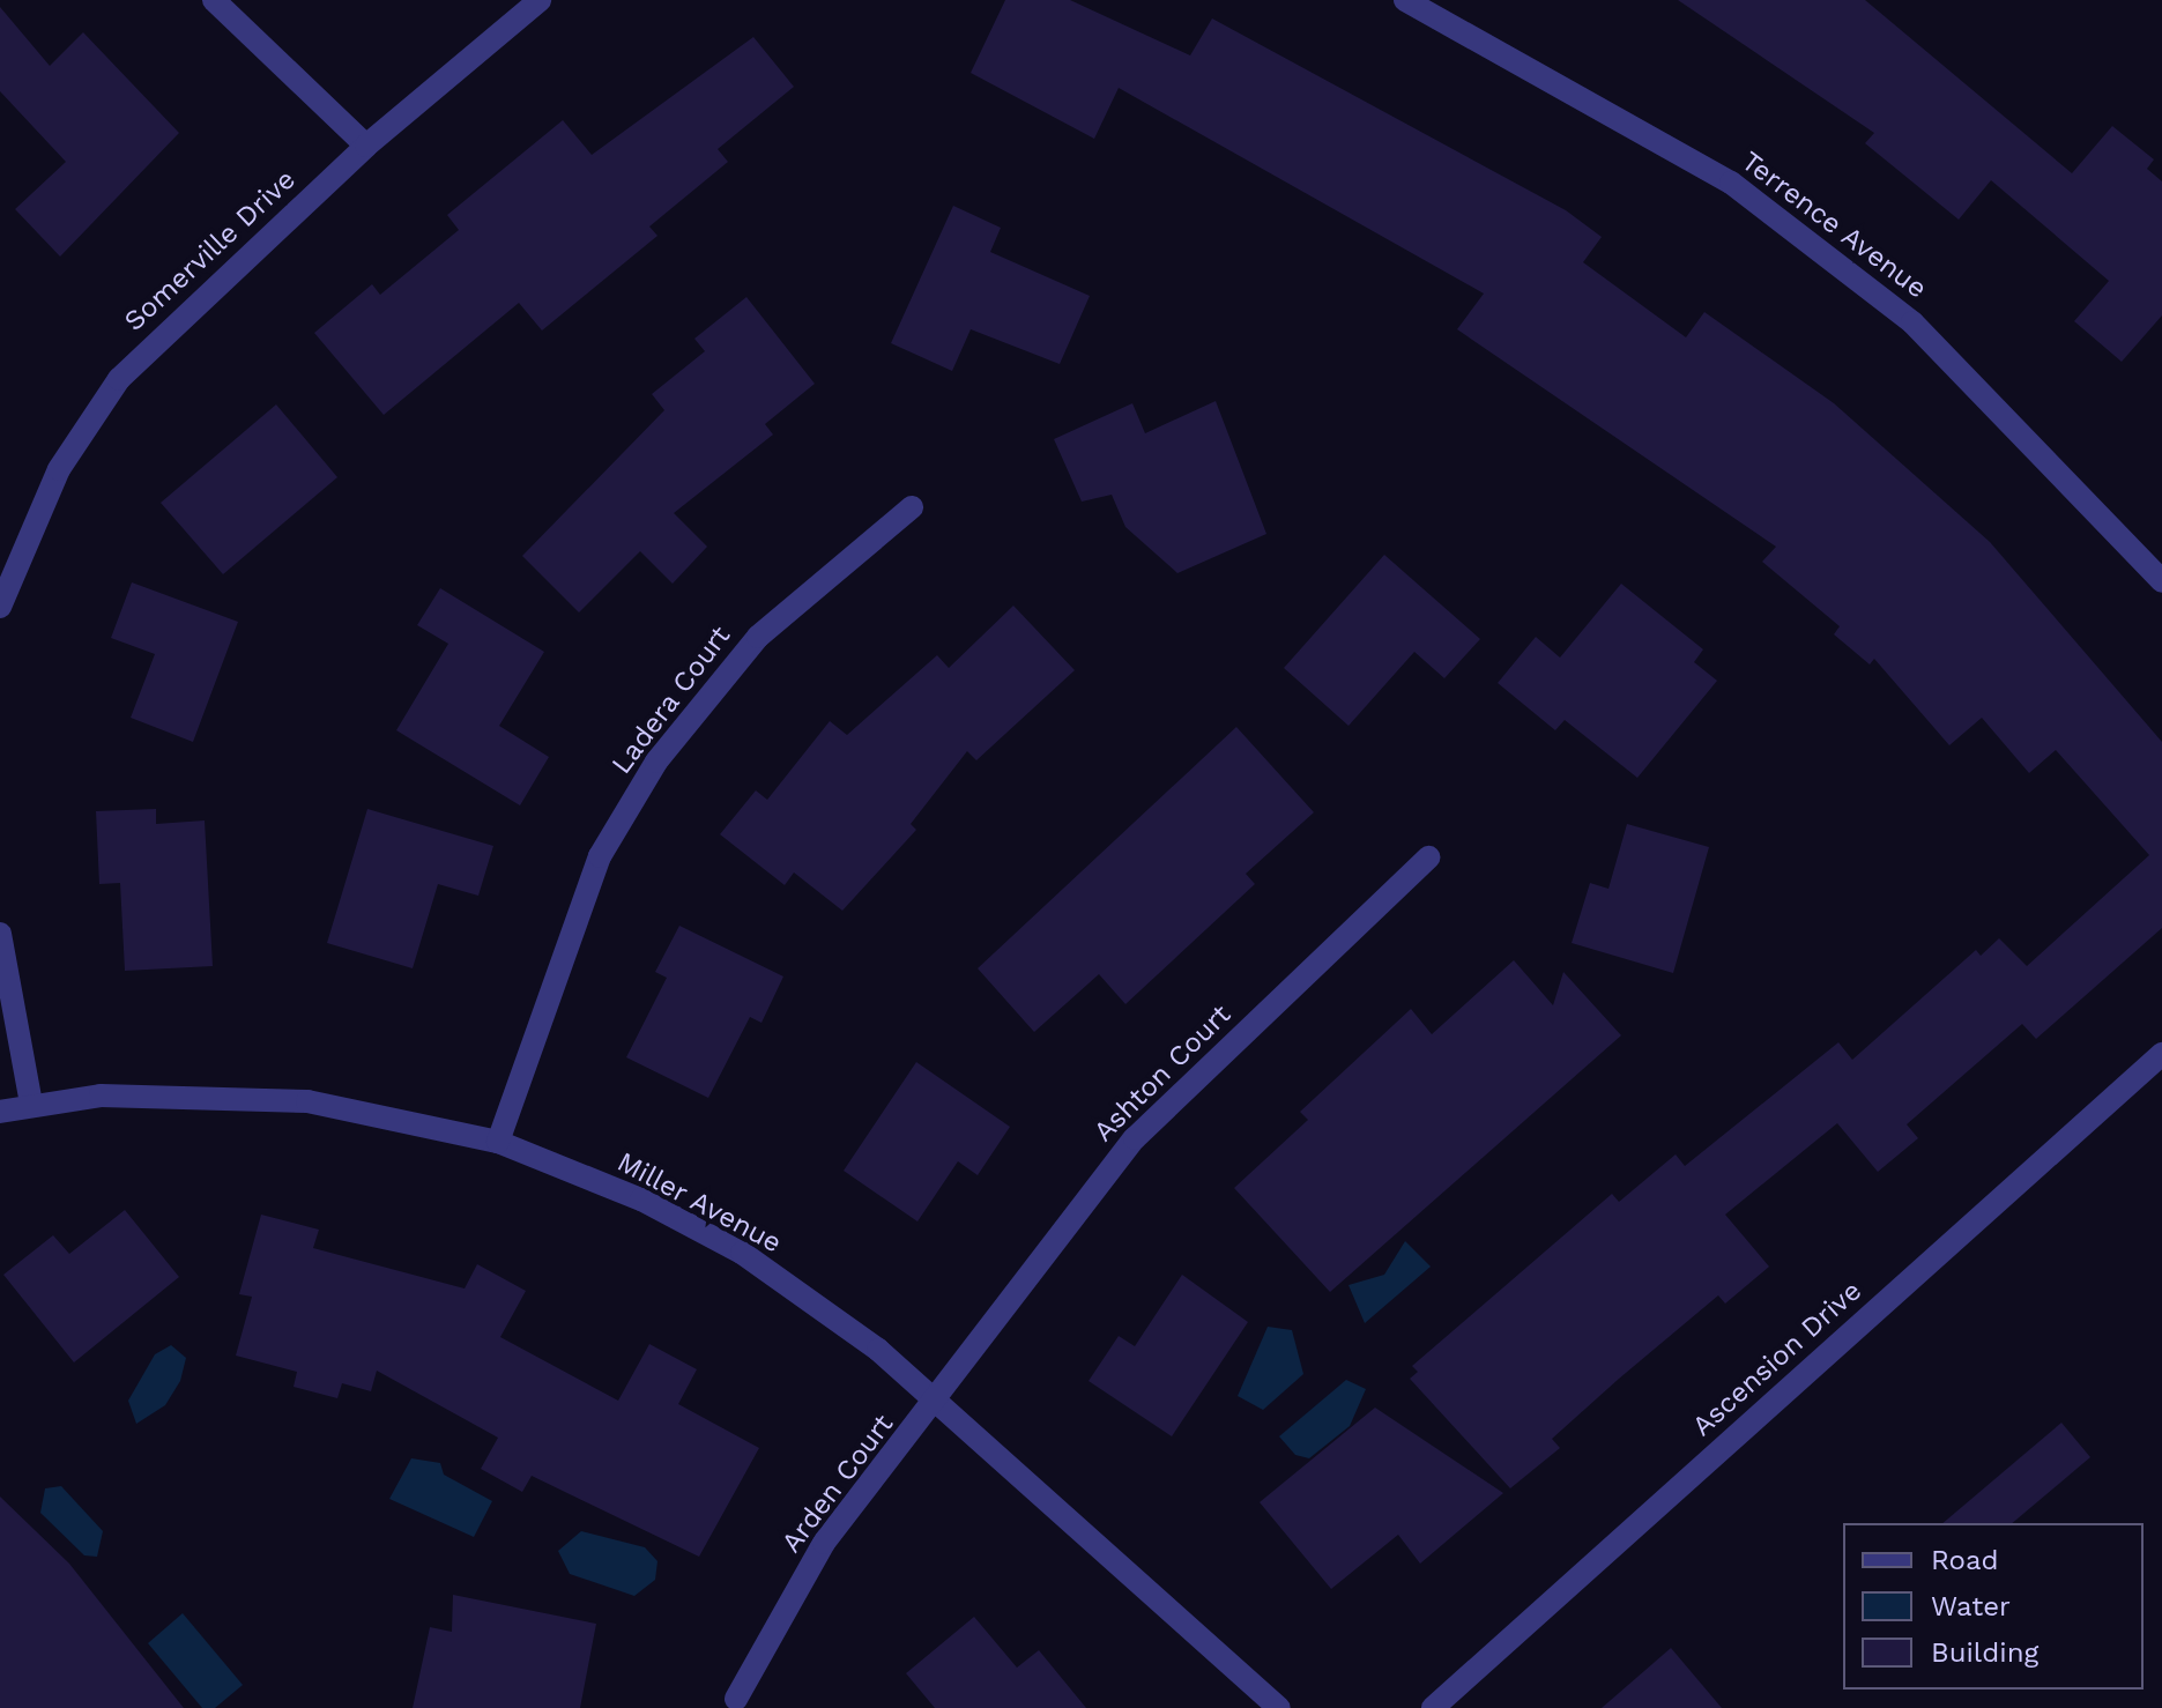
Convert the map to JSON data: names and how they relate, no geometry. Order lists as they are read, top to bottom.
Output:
{
  "streets": {
    "street": [
      "Terrence Avenue",
      "Somerville Drive",
      "Ladera Court",
      "Ashton Court",
      "Miller Avenue",
      "Ascension Drive",
      "Arden Court"
    ]
  },
  "crossings": [
    ["Ladera Court", "Miller Avenue"],
    ["Ashton Court", "Miller Avenue"],
    ["Ashton Court", "Arden Court"],
    ["Miller Avenue", "Arden Court"]
  ],
  "legend": ["Road", "Water", "Building"]
}
